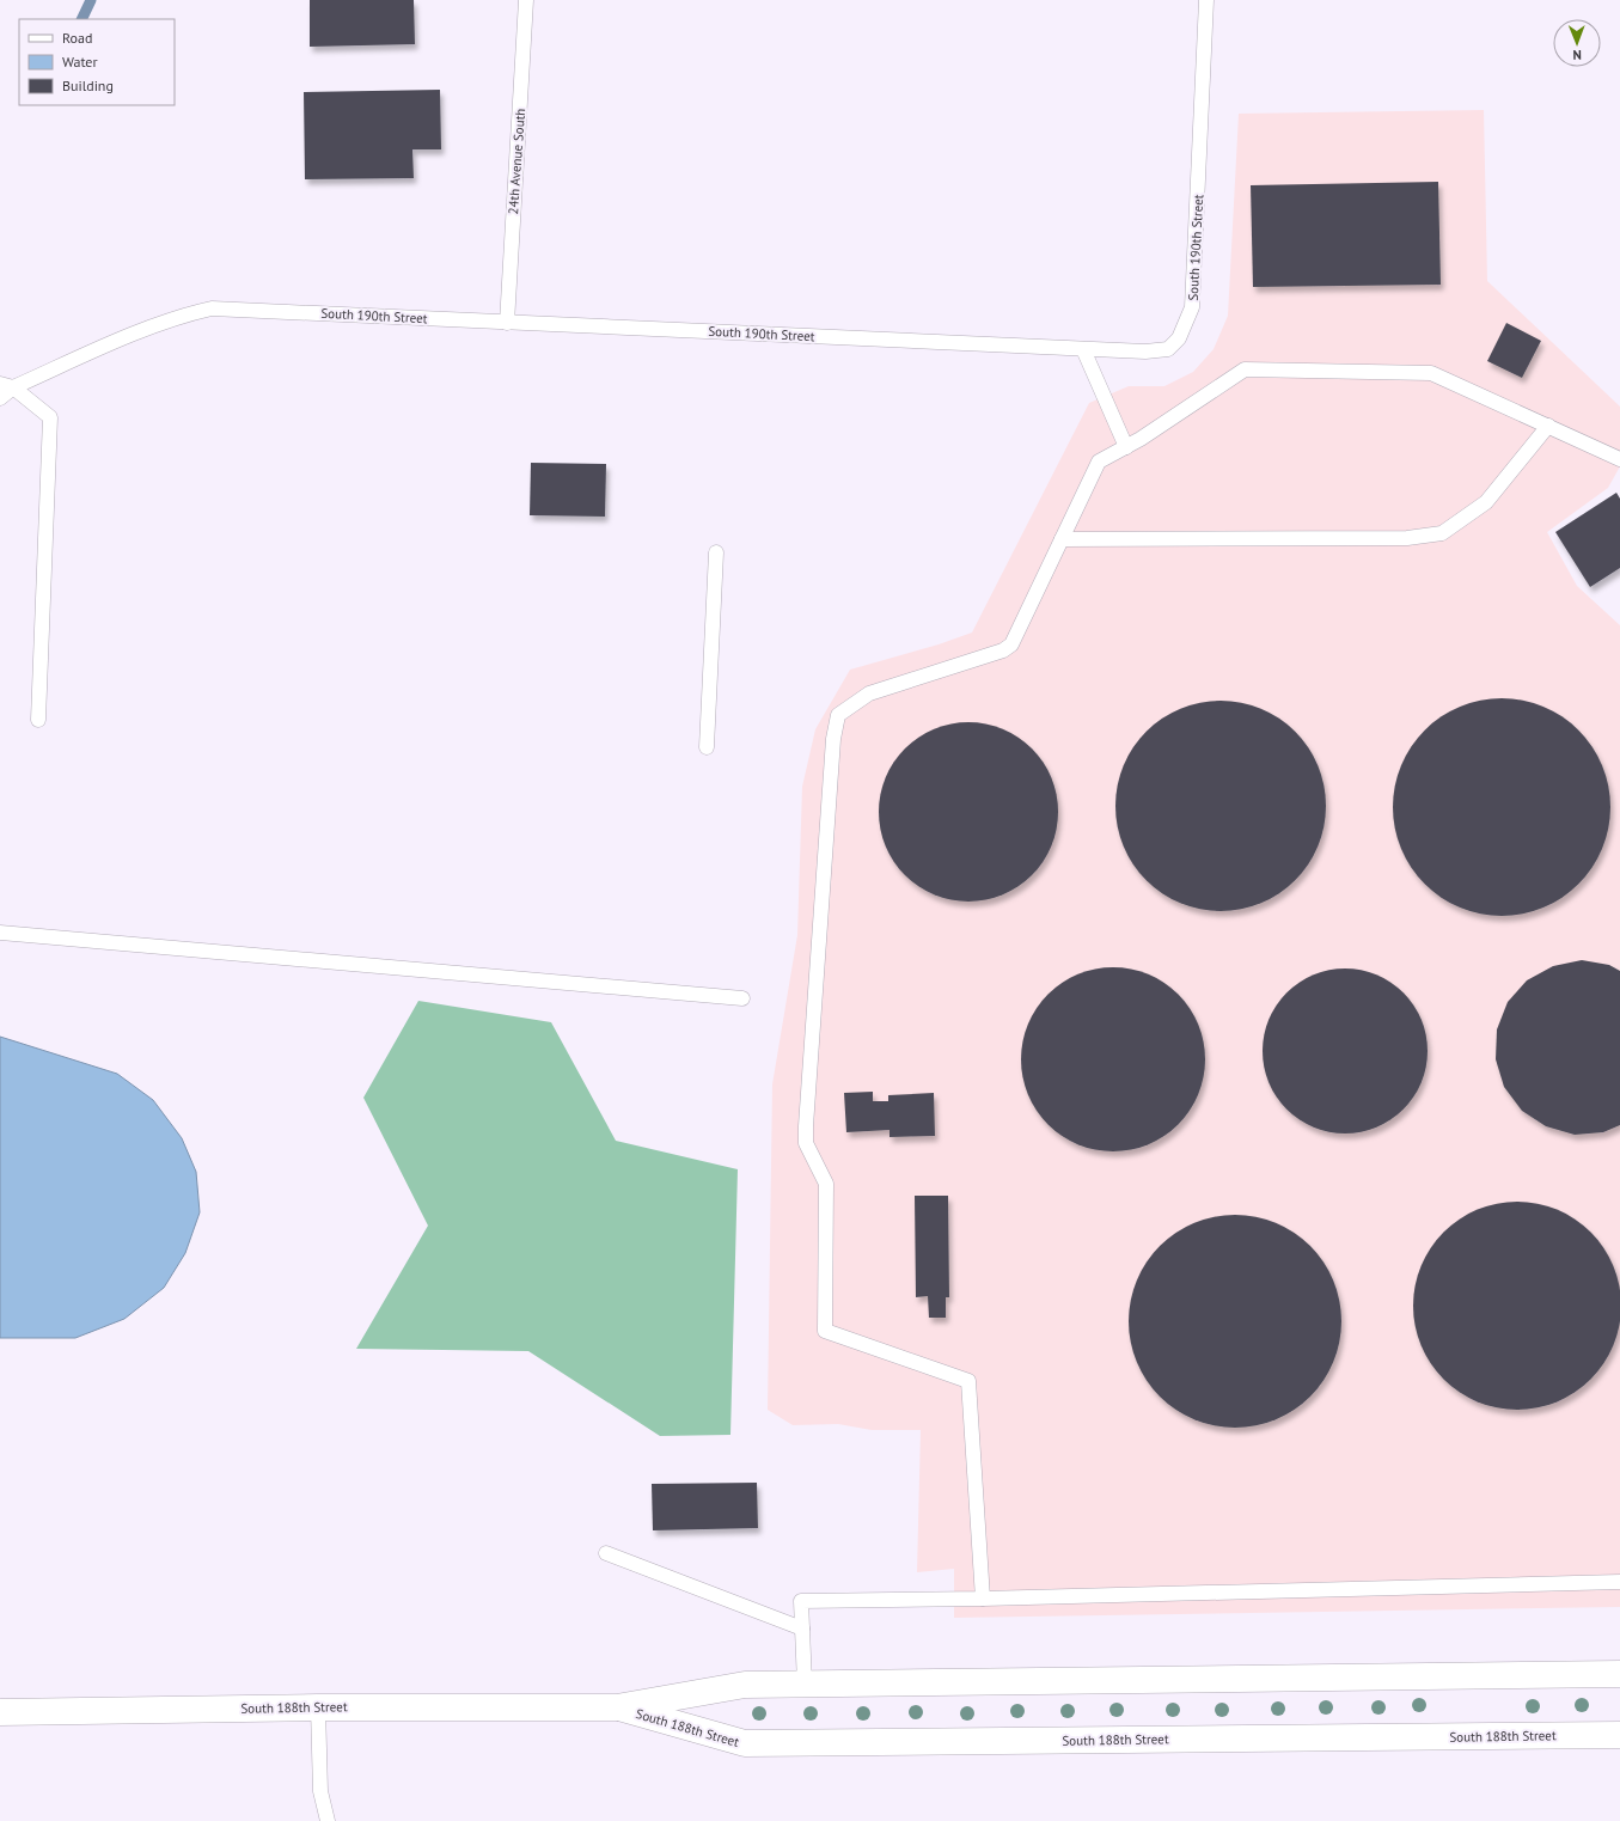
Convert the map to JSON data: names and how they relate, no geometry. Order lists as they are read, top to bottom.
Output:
{
  "streets": {
    "main road": ["South 188th Street"],
    "lane": ["24th Avenue South", "South 190th Street"]
  },
  "crossings": [
    ["24th Avenue South", "South 190th Street"]
  ],
  "legend": ["Road", "Water", "Building"],
  "north": "bottom"
}
